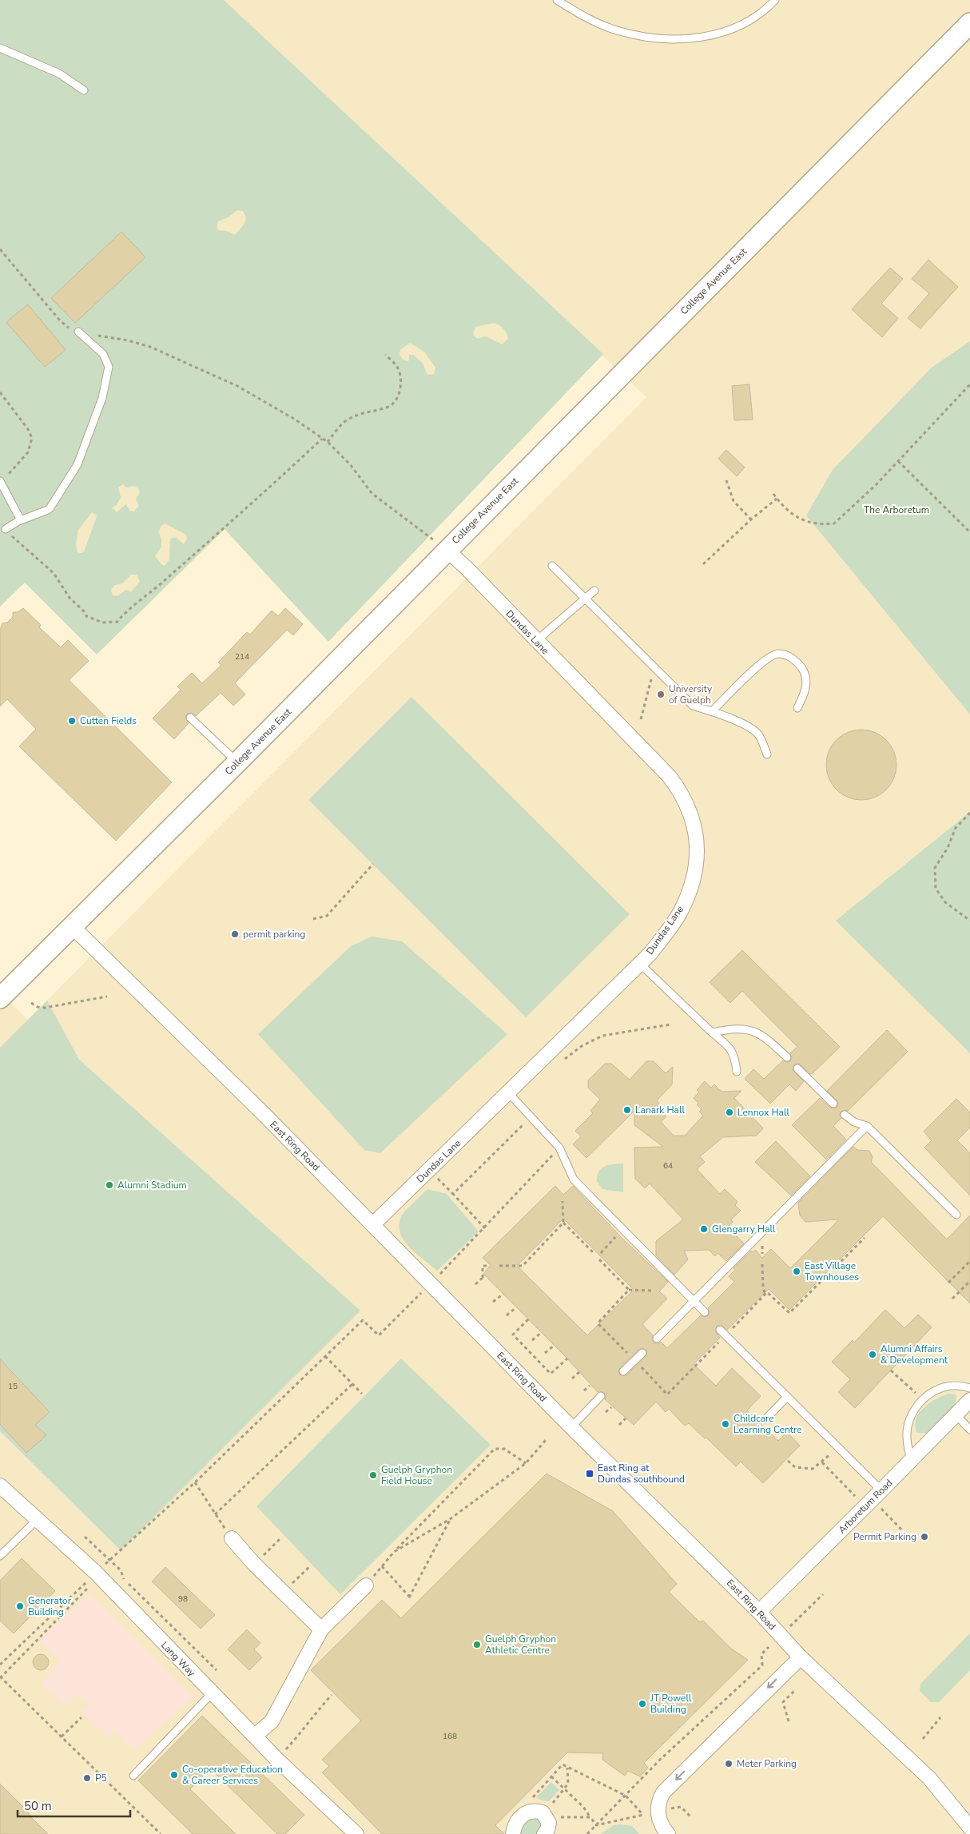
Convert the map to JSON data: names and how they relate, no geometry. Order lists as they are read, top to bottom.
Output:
{
  "streets": {
    "street": [
      "College Avenue East",
      "Dundas Lane",
      "East Ring Road",
      "Arboretum Road",
      "Lang Way"
    ]
  },
  "crossings": [
    ["College Avenue East", "Dundas Lane"],
    ["College Avenue East", "East Ring Road"],
    ["Dundas Lane", "East Ring Road"],
    ["East Ring Road", "Arboretum Road"]
  ],
  "parks": ["The Arboretum"],
  "places": {
    "other": [
      "University of Guelph",
      "Cutten Fields",
      "permit parking",
      "Lanark Hall",
      "Lennox Hall",
      "Alumni Stadium",
      "Glengarry Hall",
      "East Village Townhouses",
      "Alumni Affairs & Development",
      "Childcare Learning Centre",
      "Guelph Gryphon Field House",
      "Permit Parking",
      "Generator Building",
      "Guelph Gryphon Athletic Centre",
      "JT Powell Building",
      "Meter Parking",
      "Co-operative Education & Career Services",
      "P5"
    ],
    "transit": ["East Ring at Dundas southbound"]
  },
  "house_numbers": [
    "214",
    "64",
    "15",
    "98",
    "168"
  ],
  "scale_bar": "50 m"
}
